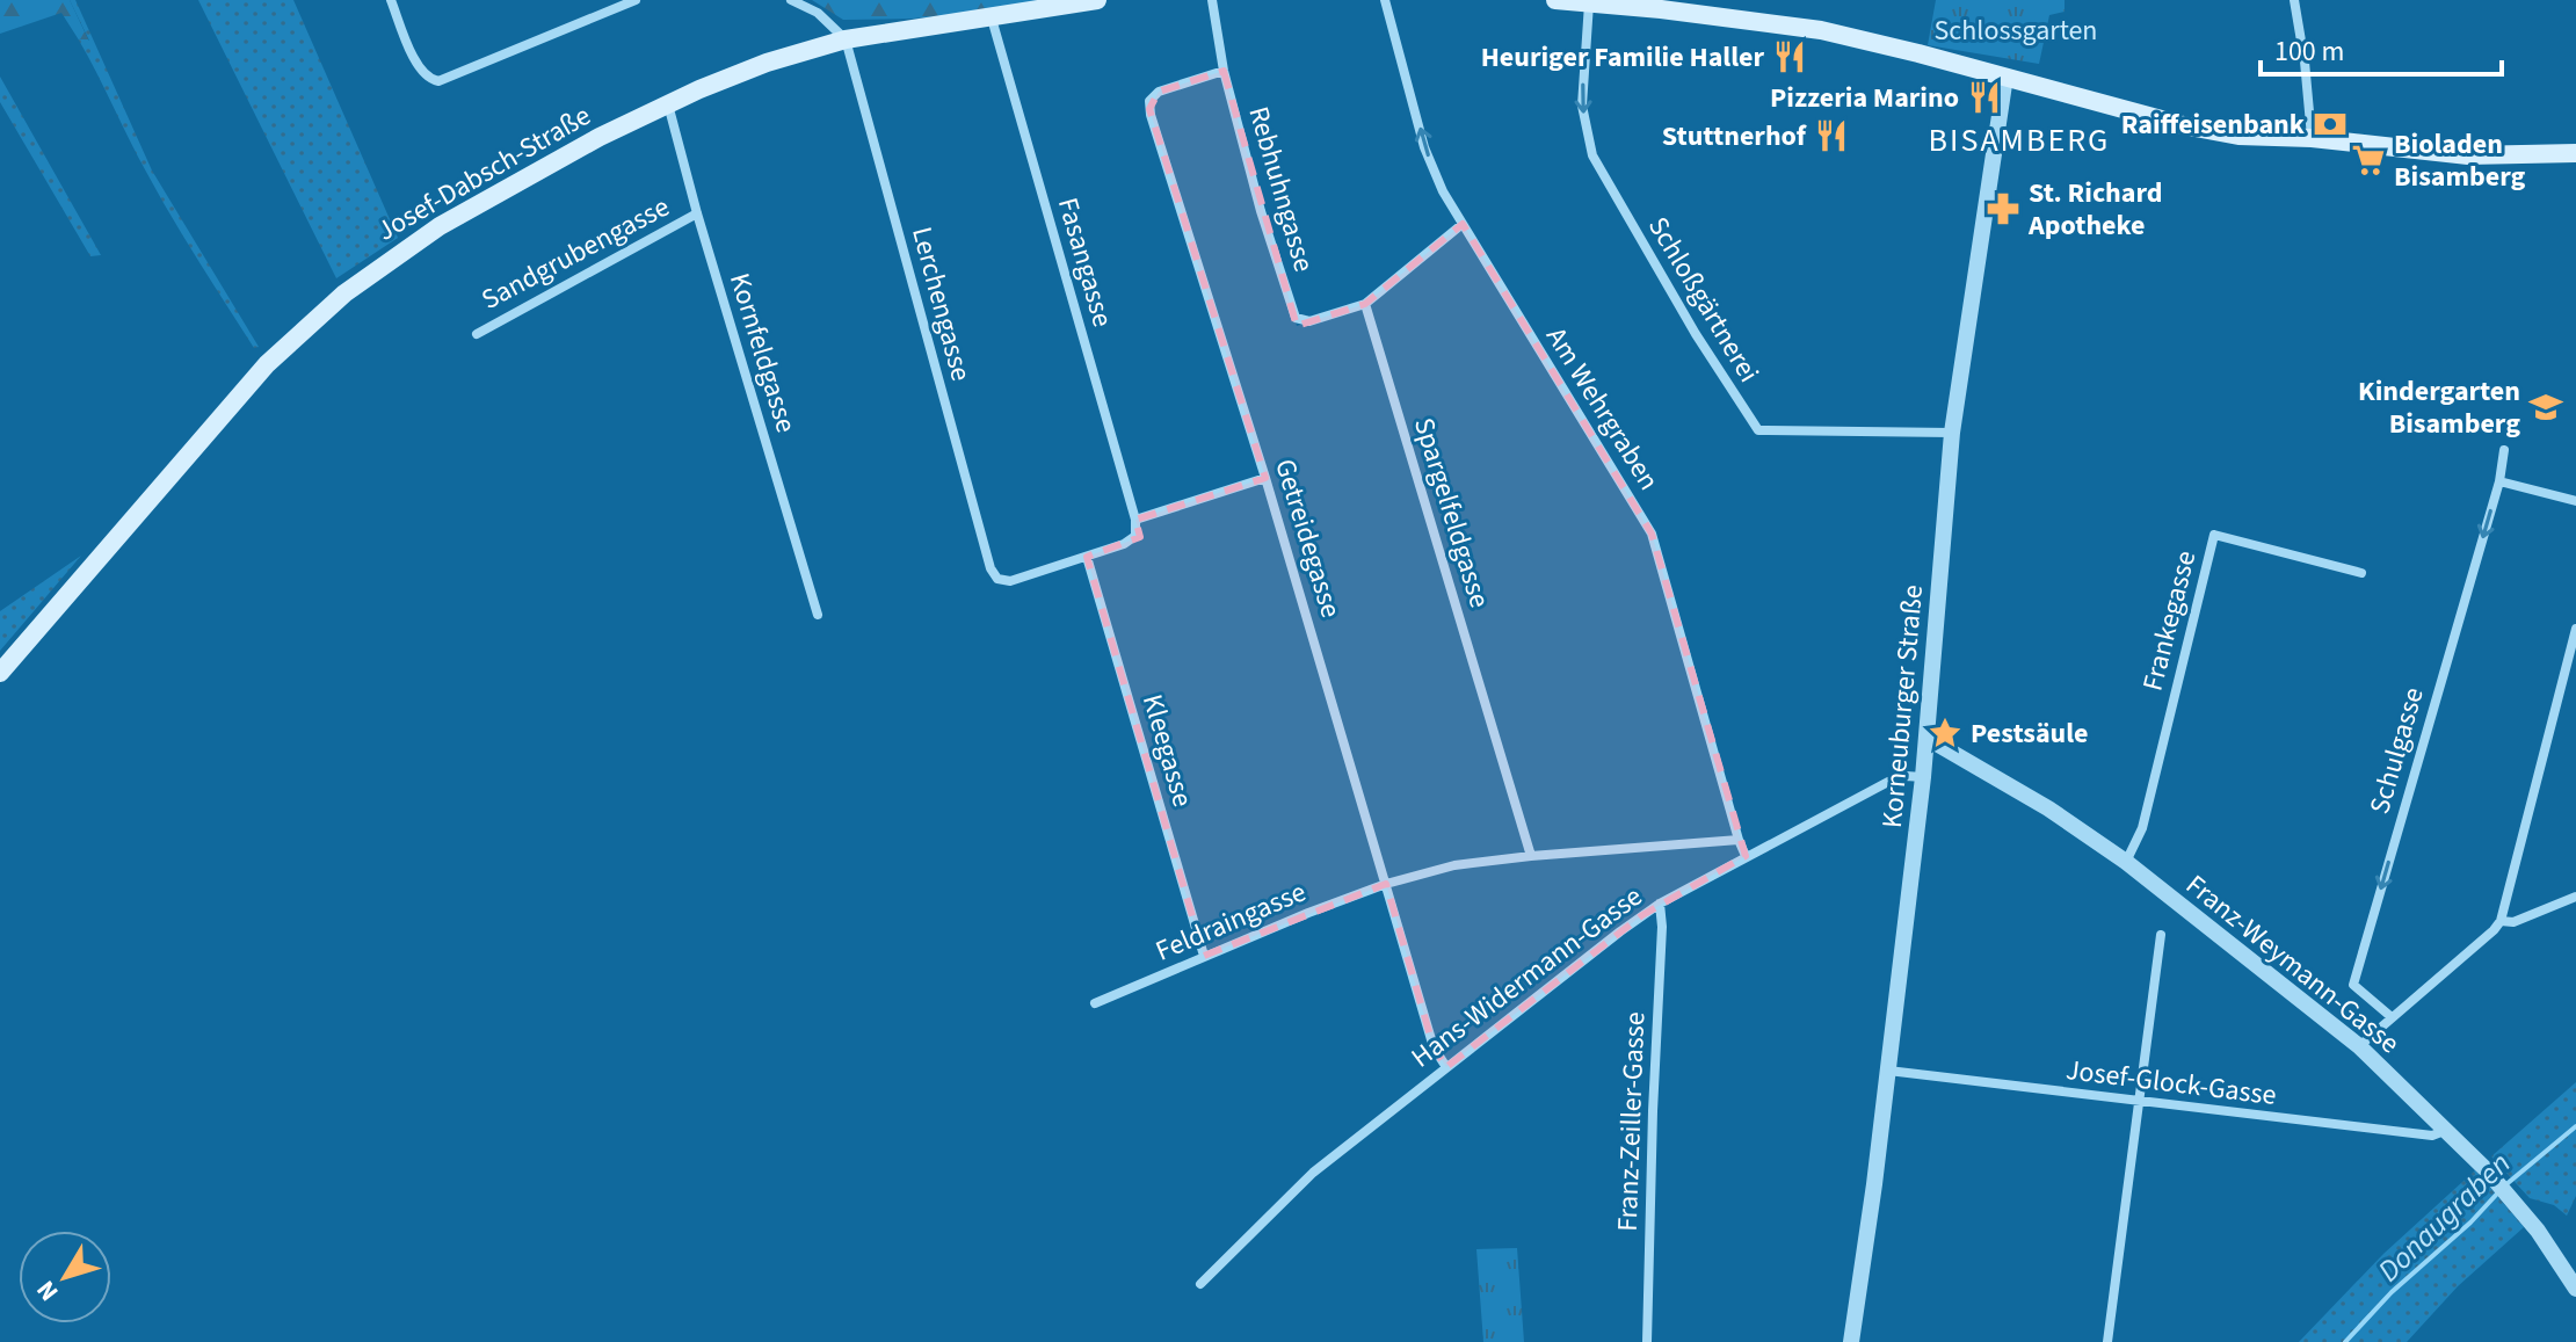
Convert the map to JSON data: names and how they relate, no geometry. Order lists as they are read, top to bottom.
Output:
{
  "streets": {
    "main road": ["Josef-Dabsch-Straße"],
    "street": [
      "Rebhuhngasse",
      "Sandgrubengasse",
      "Fasangasse",
      "Schloßgärtnerei",
      "Lerchengasse",
      "Kornfeldgasse",
      "Am Wehrgraben",
      "Spargelfeldgasse",
      "Getreidegasse",
      "Frankegasse",
      "Korneuburger Straße",
      "Kleegasse",
      "Schulgasse",
      "Feldraingasse",
      "Franz-Weymann-Gasse",
      "Hans-Widermann-Gasse",
      "Josef-Glock-Gasse",
      "Franz-Zeiller-Gasse"
    ]
  },
  "crossings": [
    ["Josef-Dabsch-Straße", "Fasangasse"],
    ["Josef-Dabsch-Straße", "Lerchengasse"],
    ["Josef-Dabsch-Straße", "Kornfeldgasse"],
    ["Rebhuhngasse", "Spargelfeldgasse"],
    ["Rebhuhngasse", "Getreidegasse"],
    ["Sandgrubengasse", "Kornfeldgasse"],
    ["Schloßgärtnerei", "Korneuburger Straße"],
    ["Lerchengasse", "Kleegasse"],
    ["Am Wehrgraben", "Hans-Widermann-Gasse"],
    ["Getreidegasse", "Feldraingasse"],
    ["Getreidegasse", "Hans-Widermann-Gasse"],
    ["Frankegasse", "Franz-Weymann-Gasse"],
    ["Korneuburger Straße", "Franz-Weymann-Gasse"],
    ["Korneuburger Straße", "Hans-Widermann-Gasse"],
    ["Korneuburger Straße", "Josef-Glock-Gasse"],
    ["Kleegasse", "Feldraingasse"],
    ["Franz-Weymann-Gasse", "Josef-Glock-Gasse"],
    ["Hans-Widermann-Gasse", "Franz-Zeiller-Gasse"]
  ],
  "one_way": ["Schloßgärtnerei", "Schulgasse"],
  "districts": ["BISAMBERG"],
  "water": ["Donaugraben"],
  "parks": ["Schlossgarten"],
  "places": {
    "restaurant": ["Heuriger Familie Haller", "Pizzeria Marino", "Stuttnerhof"],
    "bank": ["Raiffeisenbank"],
    "supermarket": ["Bioladen Bisamberg"],
    "pharmacy": ["St. Richard Apotheke"],
    "school or university": ["Kindergarten Bisamberg"],
    "place": ["Pestsäule"]
  },
  "scale_bar": "100 m",
  "north": "bottom left"
}
